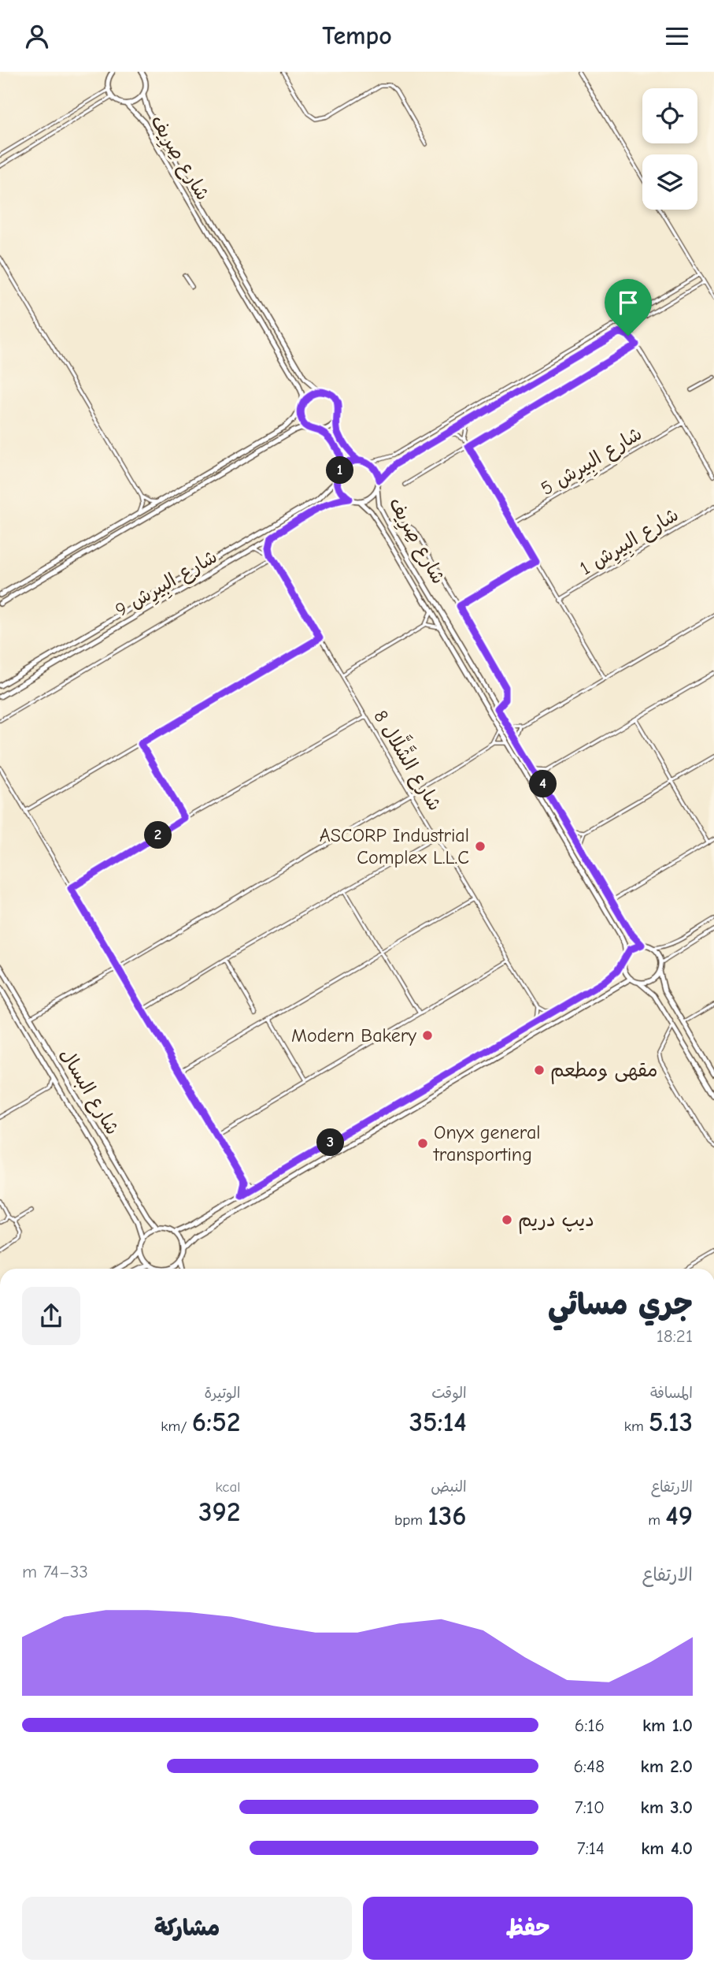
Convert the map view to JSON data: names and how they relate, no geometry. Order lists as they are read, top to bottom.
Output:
{
  "streets": {
    "main road": ["شارع صِرِيف", "شارع البِيرِش 9", "شارع البسال"],
    "street": ["شارع البِيرِش 5", "شارع البِيرِش 1", "شارع الشَّلَّال 8"]
  },
  "crossings": [
    ["شارع صِرِيف", "شارع البِيرِش 9"]
  ],
  "places": [
    "ASCORP Industrial Complex L.L.C",
    "Modern Bakery",
    "مقهى ومطعم",
    "Onyx general transporting",
    "دیپ دریم"
  ],
  "page": {
    "header": "Tempo",
    "pins": [
      "1",
      "4",
      "2",
      "3"
    ],
    "heading": ["جري مسائي", "18:21"],
    "stats": [
      ["المسافة", "5.13 km"],
      ["الوقت", "35:14"],
      ["الوتيرة", "6:52 /km"],
      ["الارتفاع", "49 m"],
      ["النبض", "136 bpm"],
      ["kcal", "392"]
    ],
    "chart": ["الارتفاع", "33–74 m"],
    "list": [
      {
        "name": "1.0 km",
        "note": "6:16"
      },
      {
        "name": "2.0 km",
        "note": "6:48"
      },
      {
        "name": "3.0 km",
        "note": "7:10"
      },
      {
        "name": "4.0 km",
        "note": "7:14"
      }
    ],
    "buttons": ["حفظ", "مشاركة"]
  }
}
